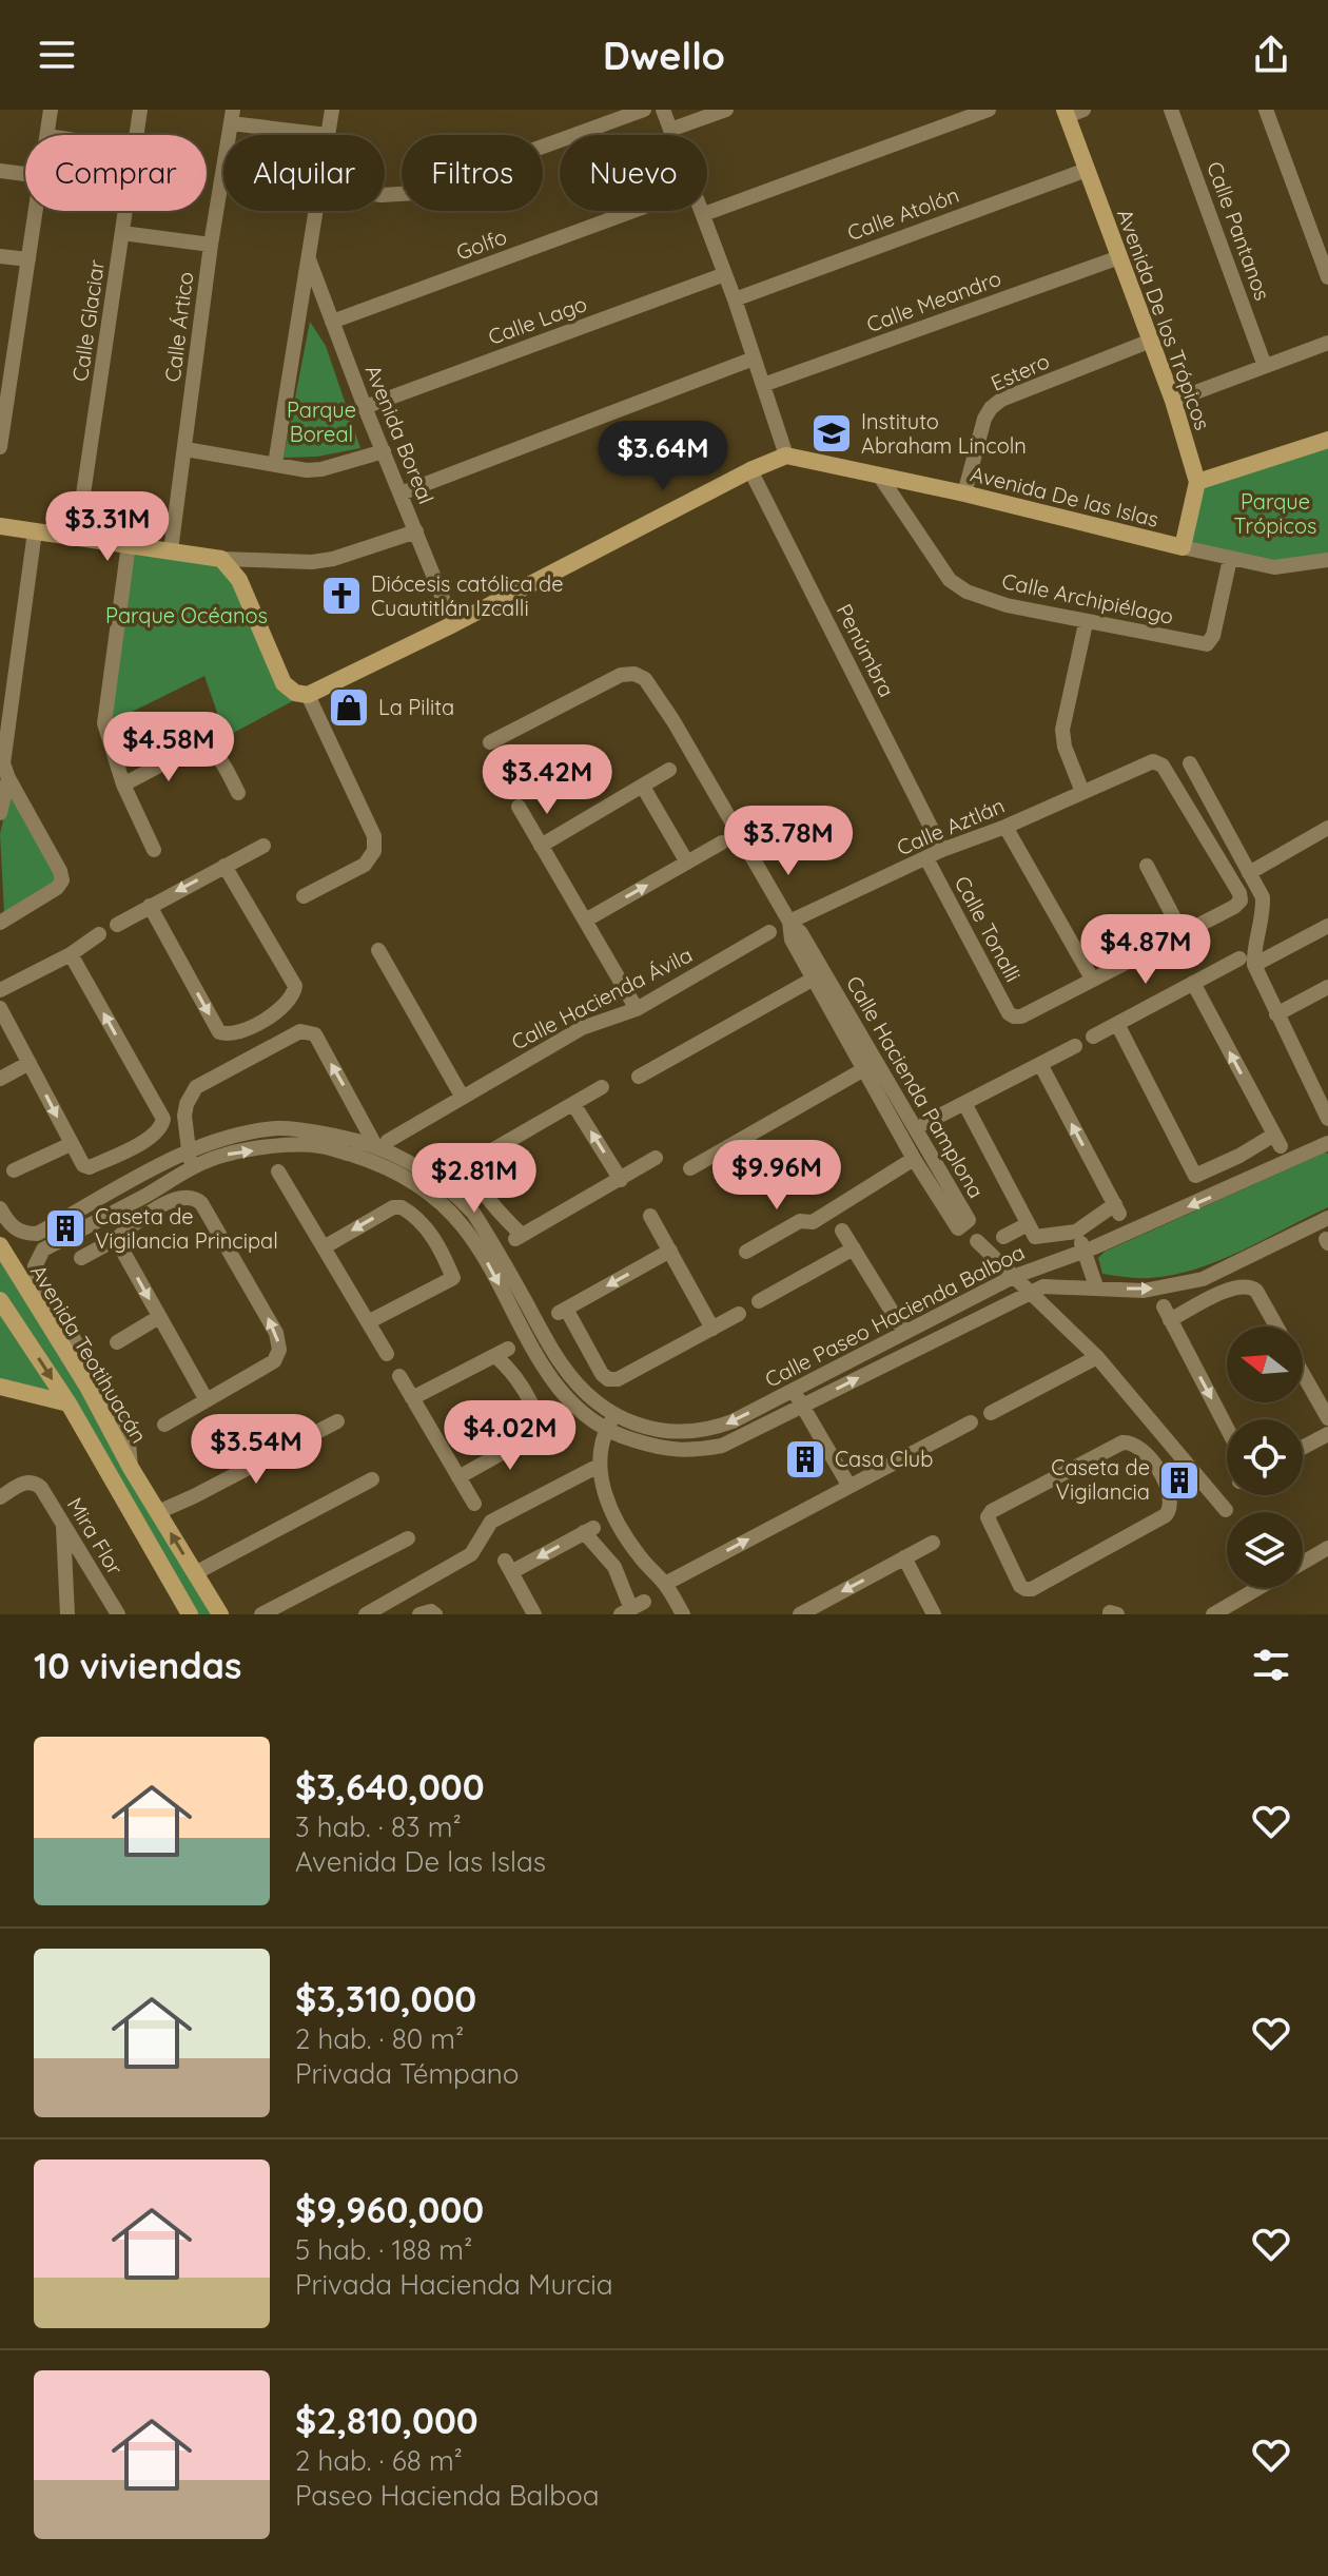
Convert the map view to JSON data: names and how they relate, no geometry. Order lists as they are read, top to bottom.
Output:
{
  "streets": {
    "street": [
      "Calle Atolón",
      "Calle Pantanos",
      "Golfo",
      "Calle Meandro",
      "Avenida De los Trópicos",
      "Calle Glaciar",
      "Calle Lago",
      "Calle Ártico",
      "Estero",
      "Avenida Boreal",
      "Avenida De las Islas",
      "Calle Archipiélago",
      "Penúmbra",
      "Calle Aztlán",
      "Calle Tonalli",
      "Calle Hacienda Ávila",
      "Calle Hacienda Pamplona",
      "Calle Paseo Hacienda Balboa",
      "Avenida Teotihuacán",
      "Mira Flor"
    ]
  },
  "crossings": [
    ["Calle Atolón", "Avenida De los Trópicos"],
    ["Golfo", "Avenida Boreal"],
    ["Calle Meandro", "Avenida De los Trópicos"],
    ["Avenida De los Trópicos", "Estero"],
    ["Avenida De los Trópicos", "Avenida De las Islas"],
    ["Calle Lago", "Avenida Boreal"],
    ["Estero", "Avenida De las Islas"],
    ["Avenida De las Islas", "Calle Archipiélago"],
    ["Penúmbra", "Calle Aztlán"],
    ["Calle Aztlán", "Calle Tonalli"],
    ["Calle Aztlán", "Calle Hacienda Pamplona"],
    ["Calle Hacienda Ávila", "Calle Paseo Hacienda Balboa"]
  ],
  "parks": ["Parque Boreal", "Parque Trópicos", "Parque Océanos"],
  "places": {
    "school or university": ["Instituto Abraham Lincoln"],
    "church": ["Diócesis católica de Cuautitlán Izcalli"],
    "shop": ["La Pilita"],
    "building": ["Caseta de Vigilancia Principal", "Casa Club", "Caseta de Vigilancia"]
  },
  "north": "left",
  "page": {
    "header": "Dwello",
    "chip": [
      "Comprar",
      "Alquilar",
      "Filtros",
      "Nuevo"
    ],
    "price": [
      "$3.64M",
      "$3.31M",
      "$4.58M",
      "$3.42M",
      "$3.78M",
      "$4.87M",
      "$9.96M",
      "$2.81M",
      "$4.02M",
      "$3.54M"
    ],
    "heading": "10 viviendas",
    "list": [
      {
        "name": "$3,640,000",
        "note": "3 hab. · 83 m² · Avenida De las Islas"
      },
      {
        "name": "$3,310,000",
        "note": "2 hab. · 80 m² · Privada Témpano"
      },
      {
        "name": "$9,960,000",
        "note": "5 hab. · 188 m² · Privada Hacienda Murcia"
      },
      {
        "name": "$2,810,000",
        "note": "2 hab. · 68 m² · Paseo Hacienda Balboa"
      }
    ]
  }
}
